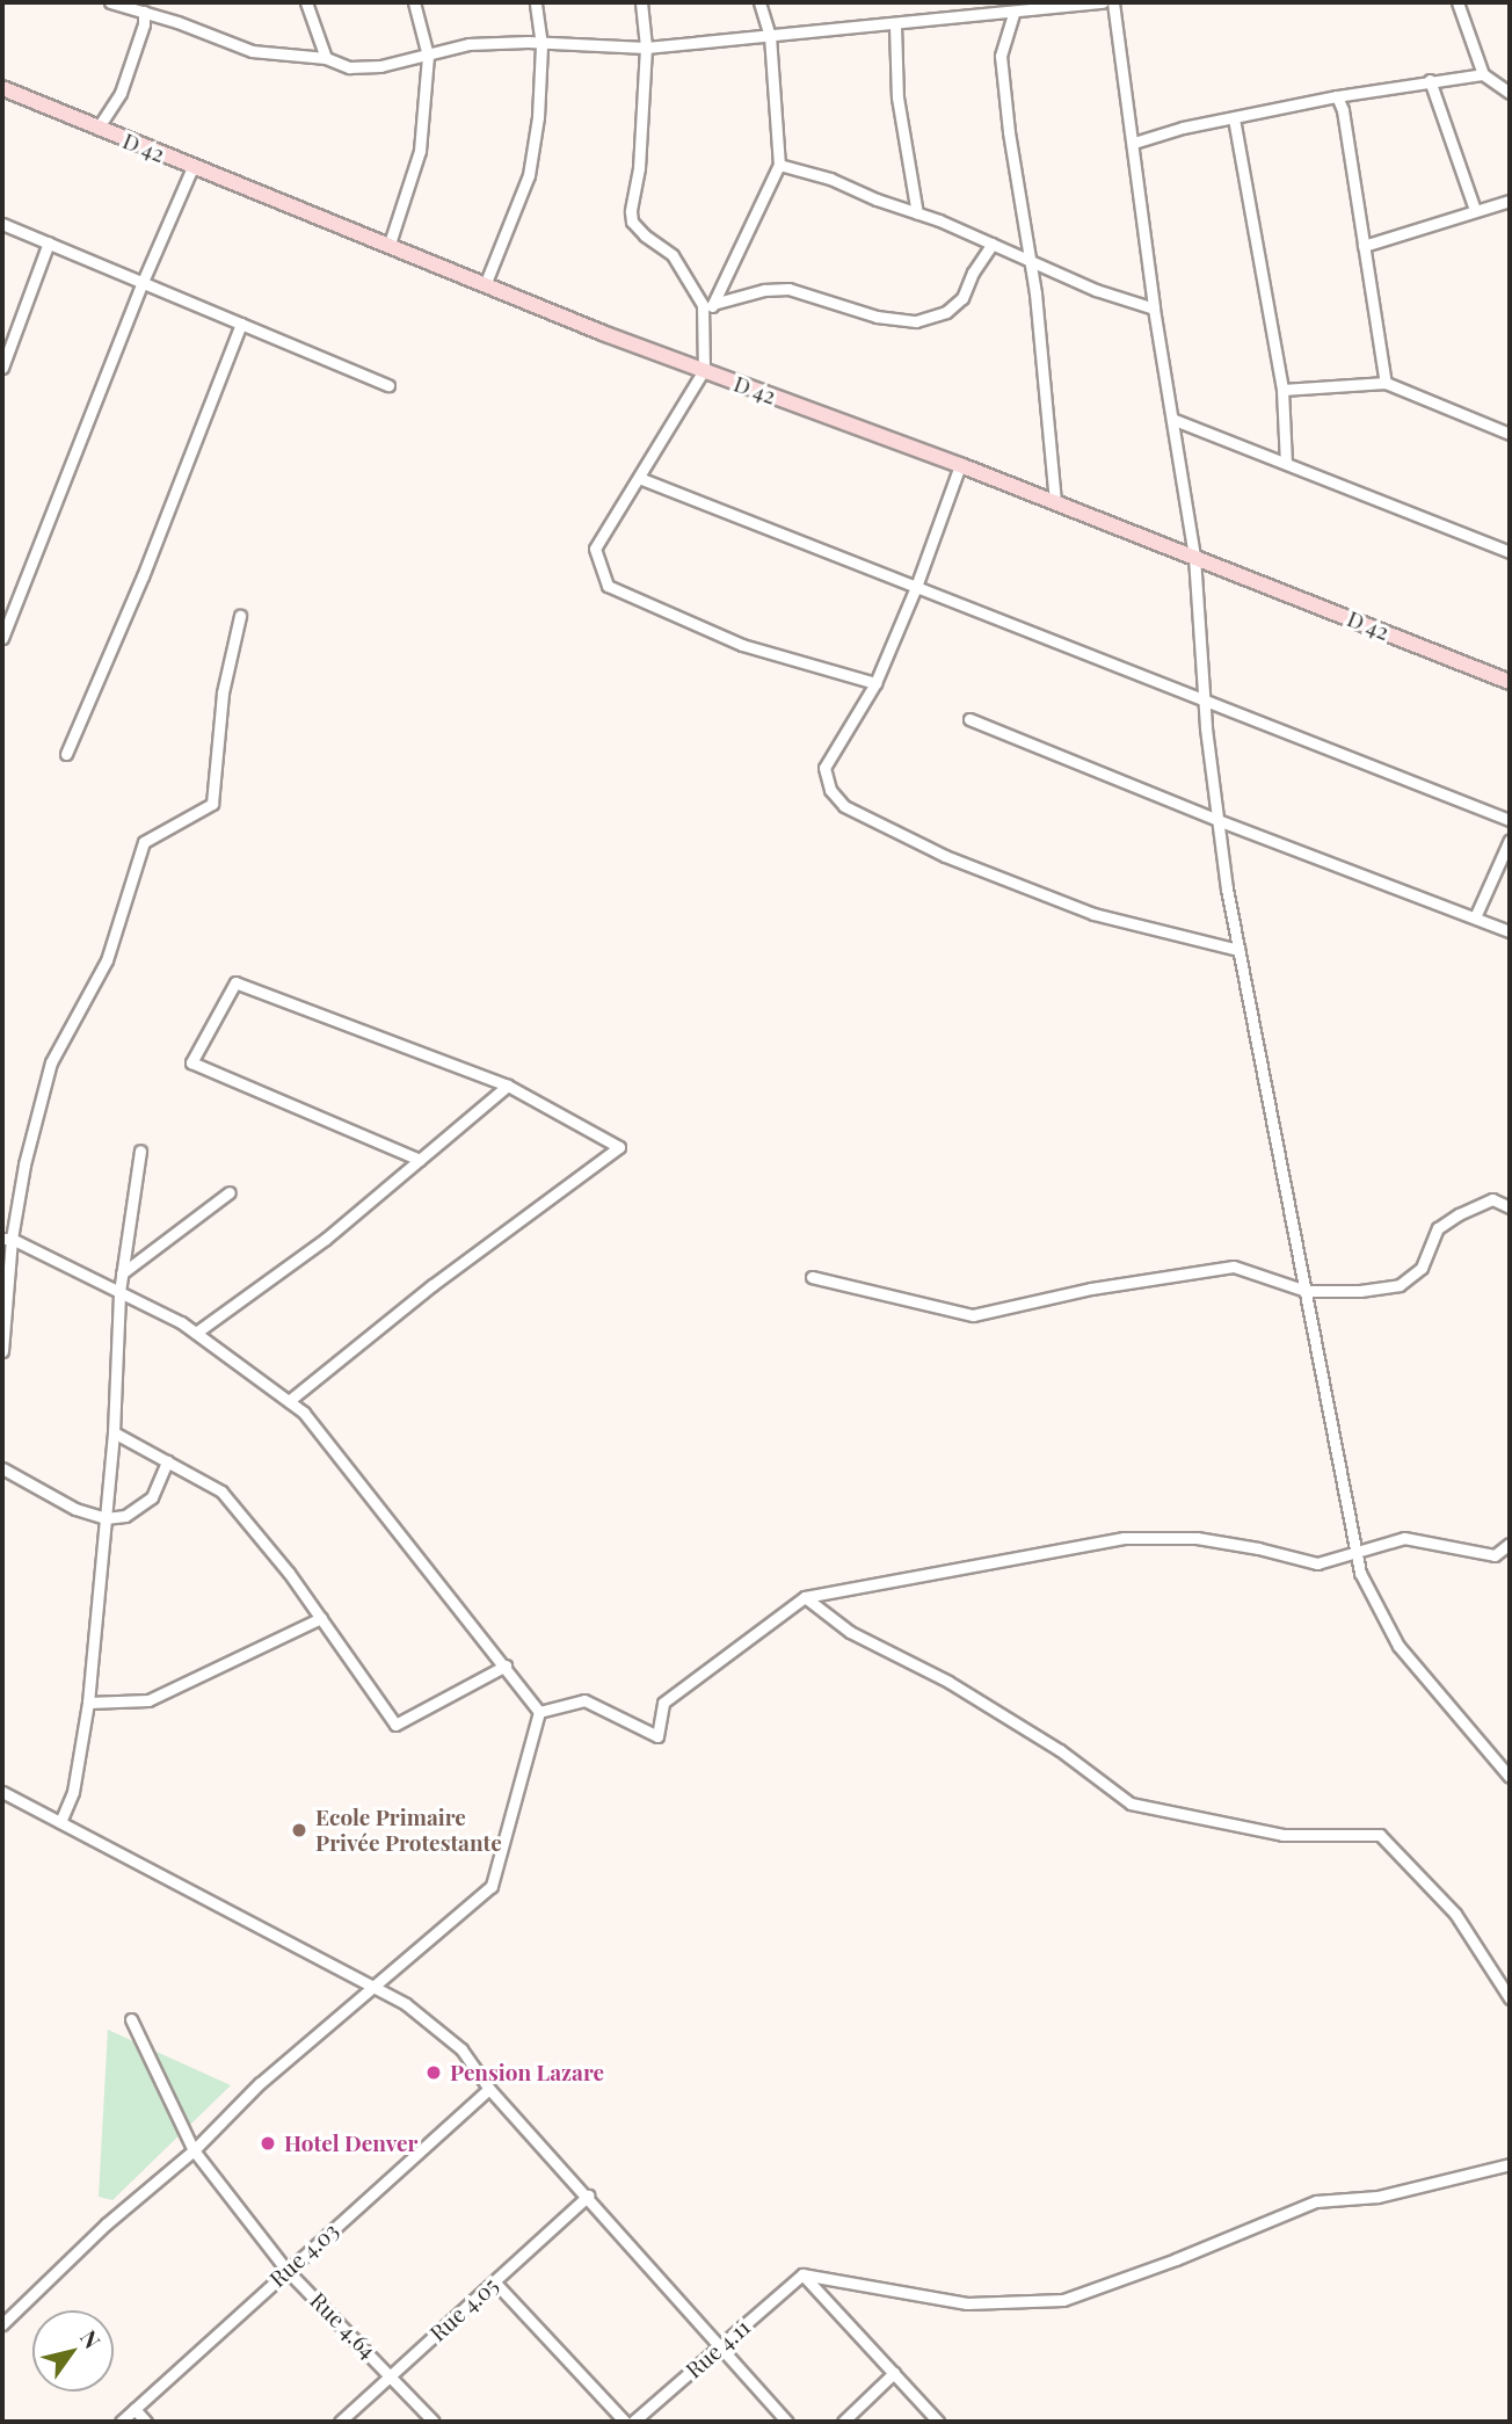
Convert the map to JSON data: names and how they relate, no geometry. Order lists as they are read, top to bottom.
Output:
{
  "streets": {
    "street": [
      "D 42",
      "Rue 4.03",
      "Rue 4.05",
      "Rue 4.64",
      "Rue 4.11"
    ]
  },
  "crossings": [
    ["Rue 4.03", "Rue 4.64"],
    ["Rue 4.05", "Rue 4.64"]
  ],
  "places": ["Ecole Primaire Privée Protestante", "Pension Lazare", "Hotel Denver"],
  "north": "top right"
}
